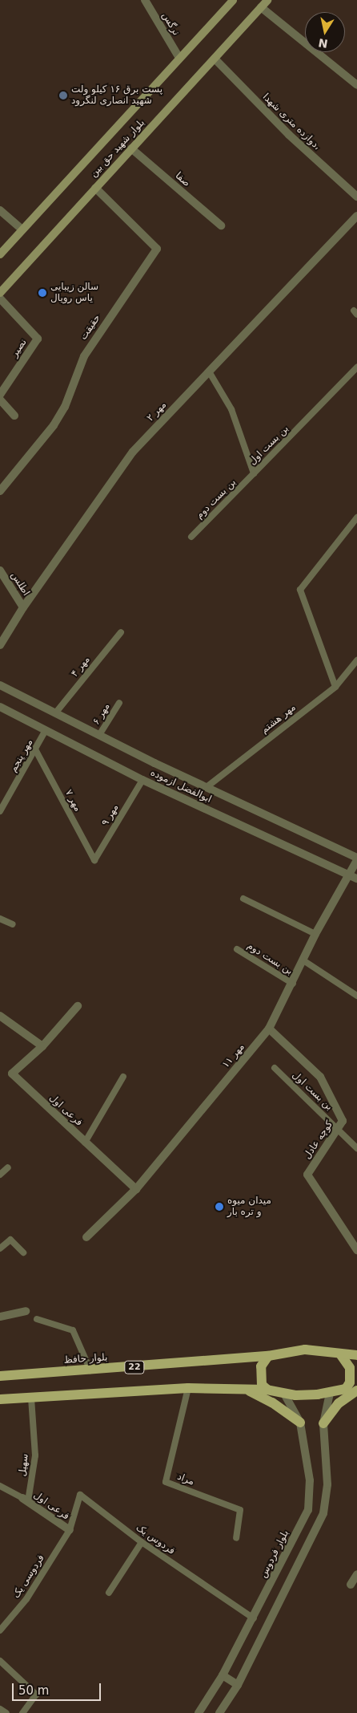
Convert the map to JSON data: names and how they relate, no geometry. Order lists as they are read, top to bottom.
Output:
{
  "streets": {
    "main road": ["بلوار شهید حق بین", "بلوار حافظ", "22"],
    "street": [
      "نرگس",
      "دوازده متری شهدا،",
      "صفا",
      "حقیقت",
      "نصیر",
      "مهر ۲",
      "اطلس",
      "ابوالفضل ازموده",
      "مهر ۱۱",
      "فرعی اول",
      "کوچه عادل",
      "بلوار فردوس"
    ],
    "lane": [
      "بن بست اول",
      "بن بست دوم",
      "مهر ۴",
      "مهر ۶",
      "مهر هشتم",
      "مهر پنجم",
      "مهر ۷",
      "مهر ۹",
      "سهیل",
      "مراد",
      "فردوس یک",
      "فردوسی یک"
    ]
  },
  "crossings": [
    ["نرگس", "بلوار شهید حق بین"],
    ["دوازده متری شهدا،", "بلوار شهید حق بین"],
    ["بلوار شهید حق بین", "صفا"],
    ["بلوار شهید حق بین", "حقیقت"],
    ["مهر ۲", "بن بست اول"],
    ["مهر ۲", "اطلس"],
    ["بن بست اول", "بن بست دوم"],
    ["بن بست اول", "کوچه عادل"],
    ["بن بست دوم", "مهر ۱۱"],
    ["مهر ۴", "ابوالفضل ازموده"],
    ["مهر ۶", "ابوالفضل ازموده"],
    ["مهر هشتم", "ابوالفضل ازموده"],
    ["مهر پنجم", "ابوالفضل ازموده"],
    ["مهر پنجم", "مهر ۷"],
    ["ابوالفضل ازموده", "مهر ۹"],
    ["ابوالفضل ازموده", "مهر ۱۱"],
    ["مهر ۷", "مهر ۹"],
    ["مهر ۱۱", "فرعی اول"],
    ["مهر ۱۱", "کوچه عادل"],
    ["فرعی اول", "سهیل"],
    ["فرعی اول", "فردوس یک"],
    ["فرعی اول", "فردوسی یک"],
    ["بلوار حافظ", "22"],
    ["فردوس یک", "بلوار فردوس"],
    ["فردوس یک", "فردوسی یک"]
  ],
  "places": ["پست برق ۱۶ کیلو ولت شهید انصاری لنگرود", "سالن زیبایی یاس رویال", "میدان میوه و تره بار"],
  "scale_bar": "50 m",
  "north": "bottom"
}
